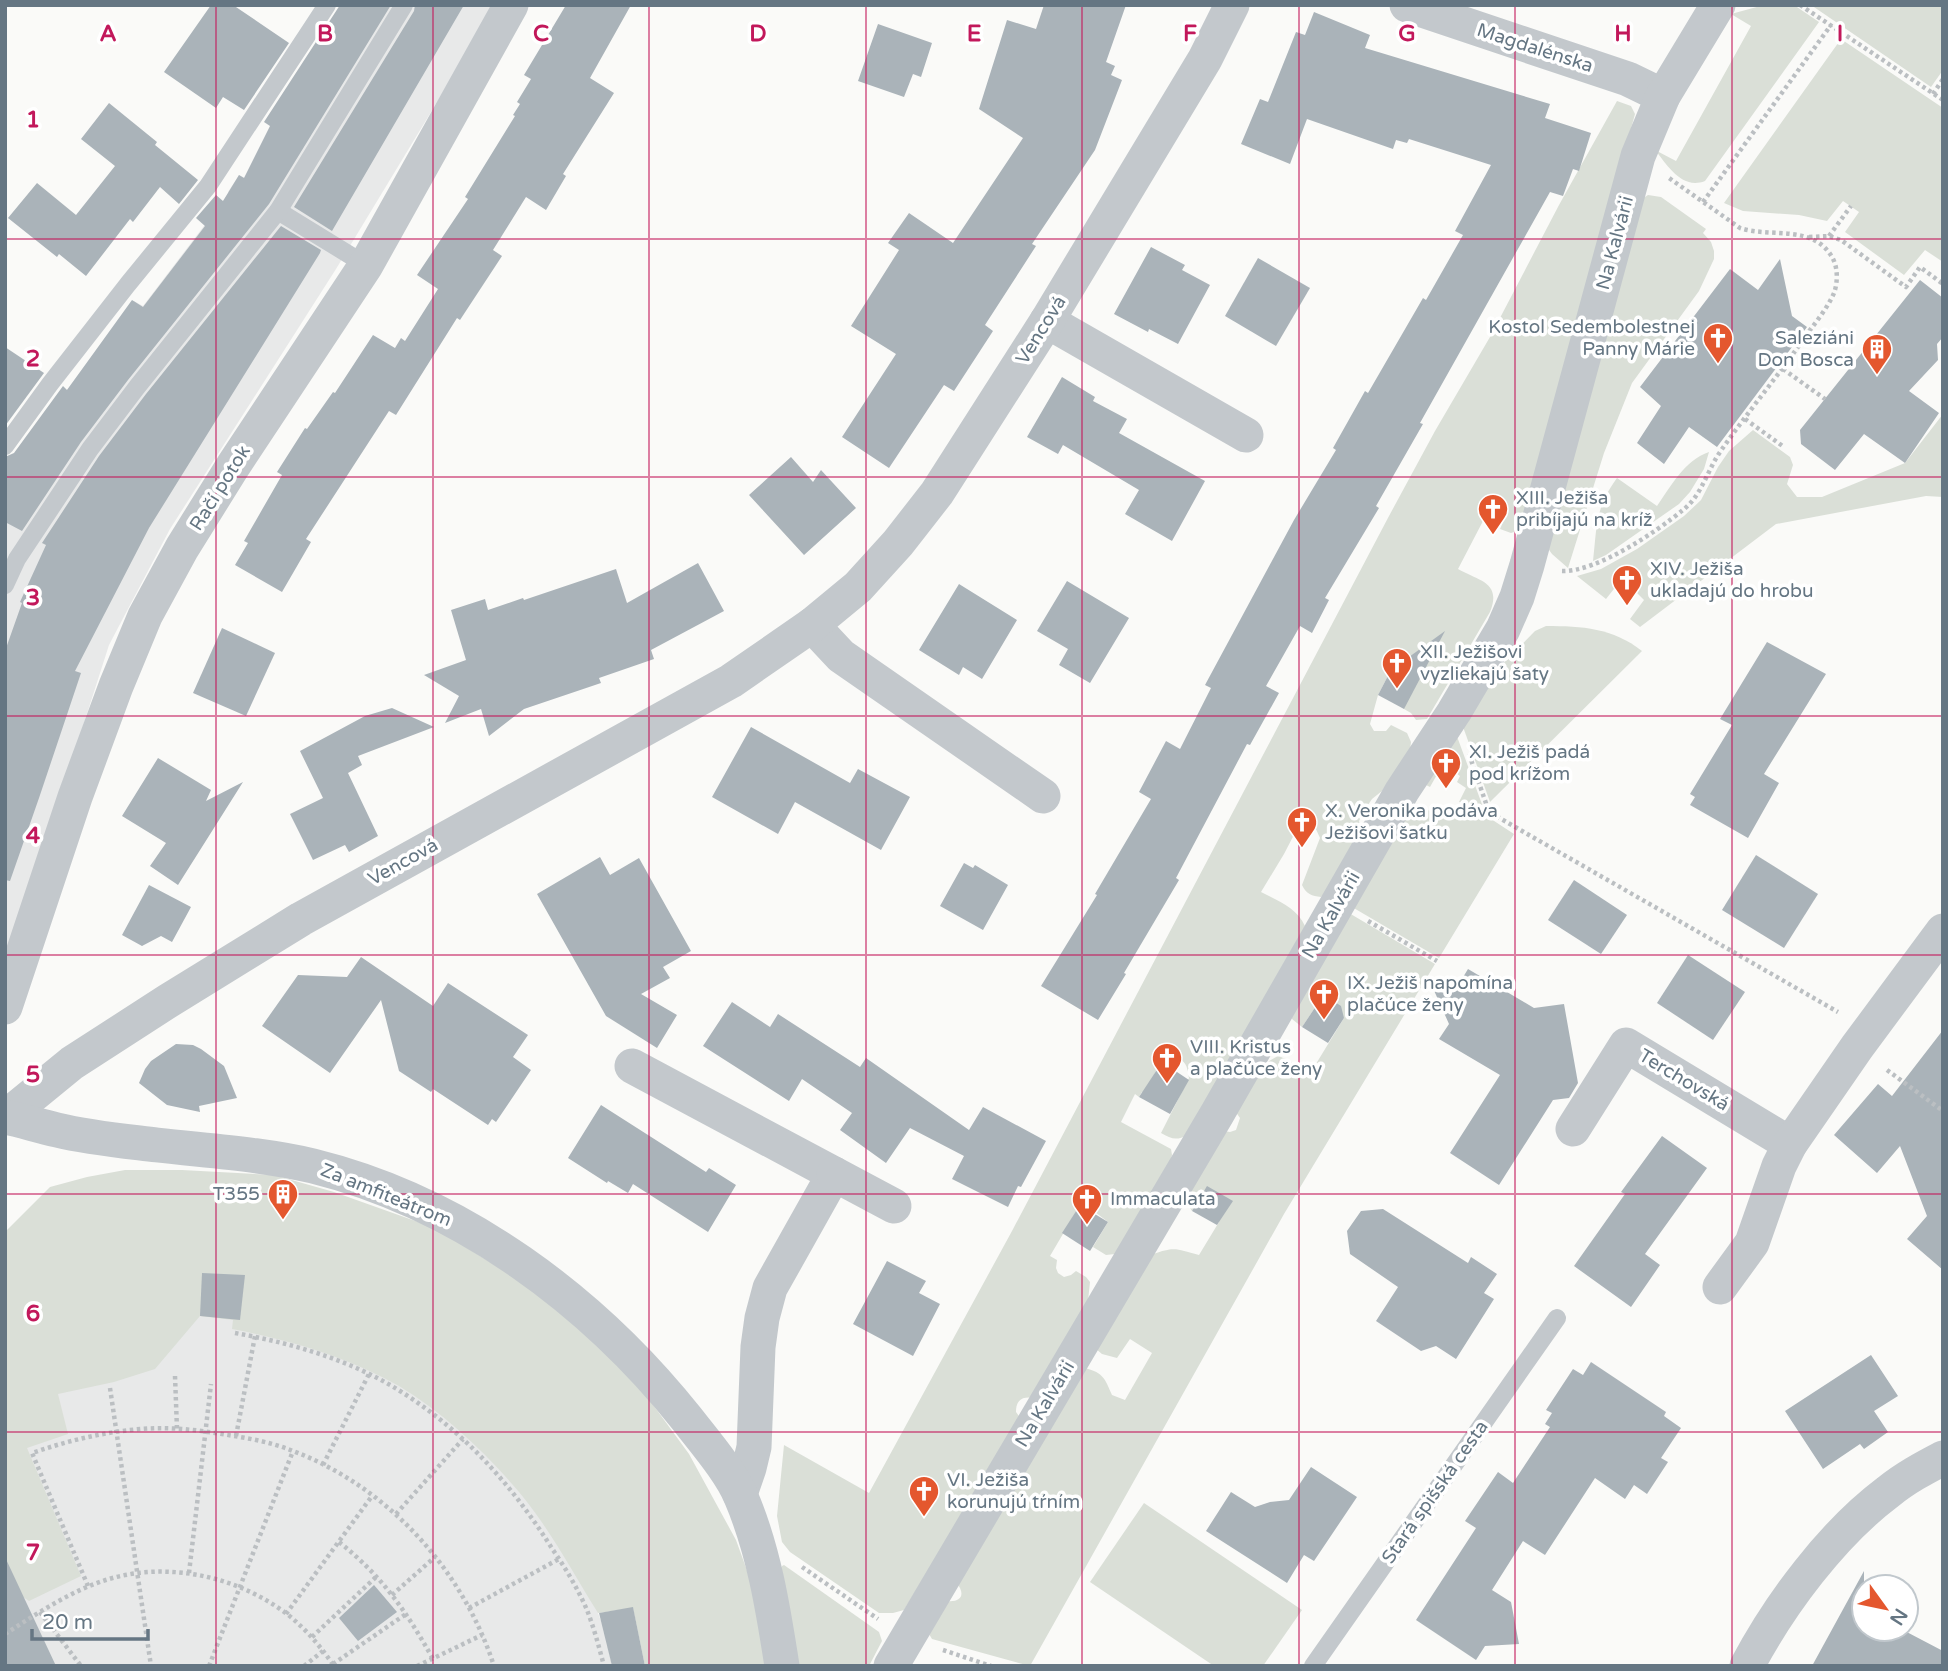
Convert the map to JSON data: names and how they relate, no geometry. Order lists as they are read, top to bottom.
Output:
{
  "streets": {
    "street": [
      "Magdalénska",
      "Na Kalvárii",
      "Vencová",
      "Račí potok",
      "Terchovská",
      "Za amfiteátrom"
    ],
    "lane": ["Stará spišská cesta"]
  },
  "crossings": [
    ["Magdalénska", "Na Kalvárii"],
    ["Vencová", "Za amfiteátrom"]
  ],
  "places": {
    "church": [
      "Kostol Sedembolestnej Panny Márie",
      "XIII. Ježiša pribíjajú na kríž",
      "XIV. Ježiša ukladajú do hrobu",
      "XII. Ježišovi vyzliekajú šaty",
      "XI. Ježiš padá pod krížom",
      "X. Veronika podáva Ježišovi šatku",
      "IX. Ježiš napomína plačúce ženy",
      "VIII. Kristus a plačúce ženy",
      "Immaculata",
      "VI. Ježiša korunujú tŕním"
    ],
    "building": ["Saleziáni Don Bosca", "T355"]
  },
  "scale_bar": "20 m",
  "north": "bottom right",
  "grid": {
    "columns": [
      "A",
      "B",
      "C",
      "D",
      "E",
      "F",
      "G",
      "H",
      "I"
    ],
    "rows": [
      "1",
      "2",
      "3",
      "4",
      "5",
      "6",
      "7"
    ]
  }
}
